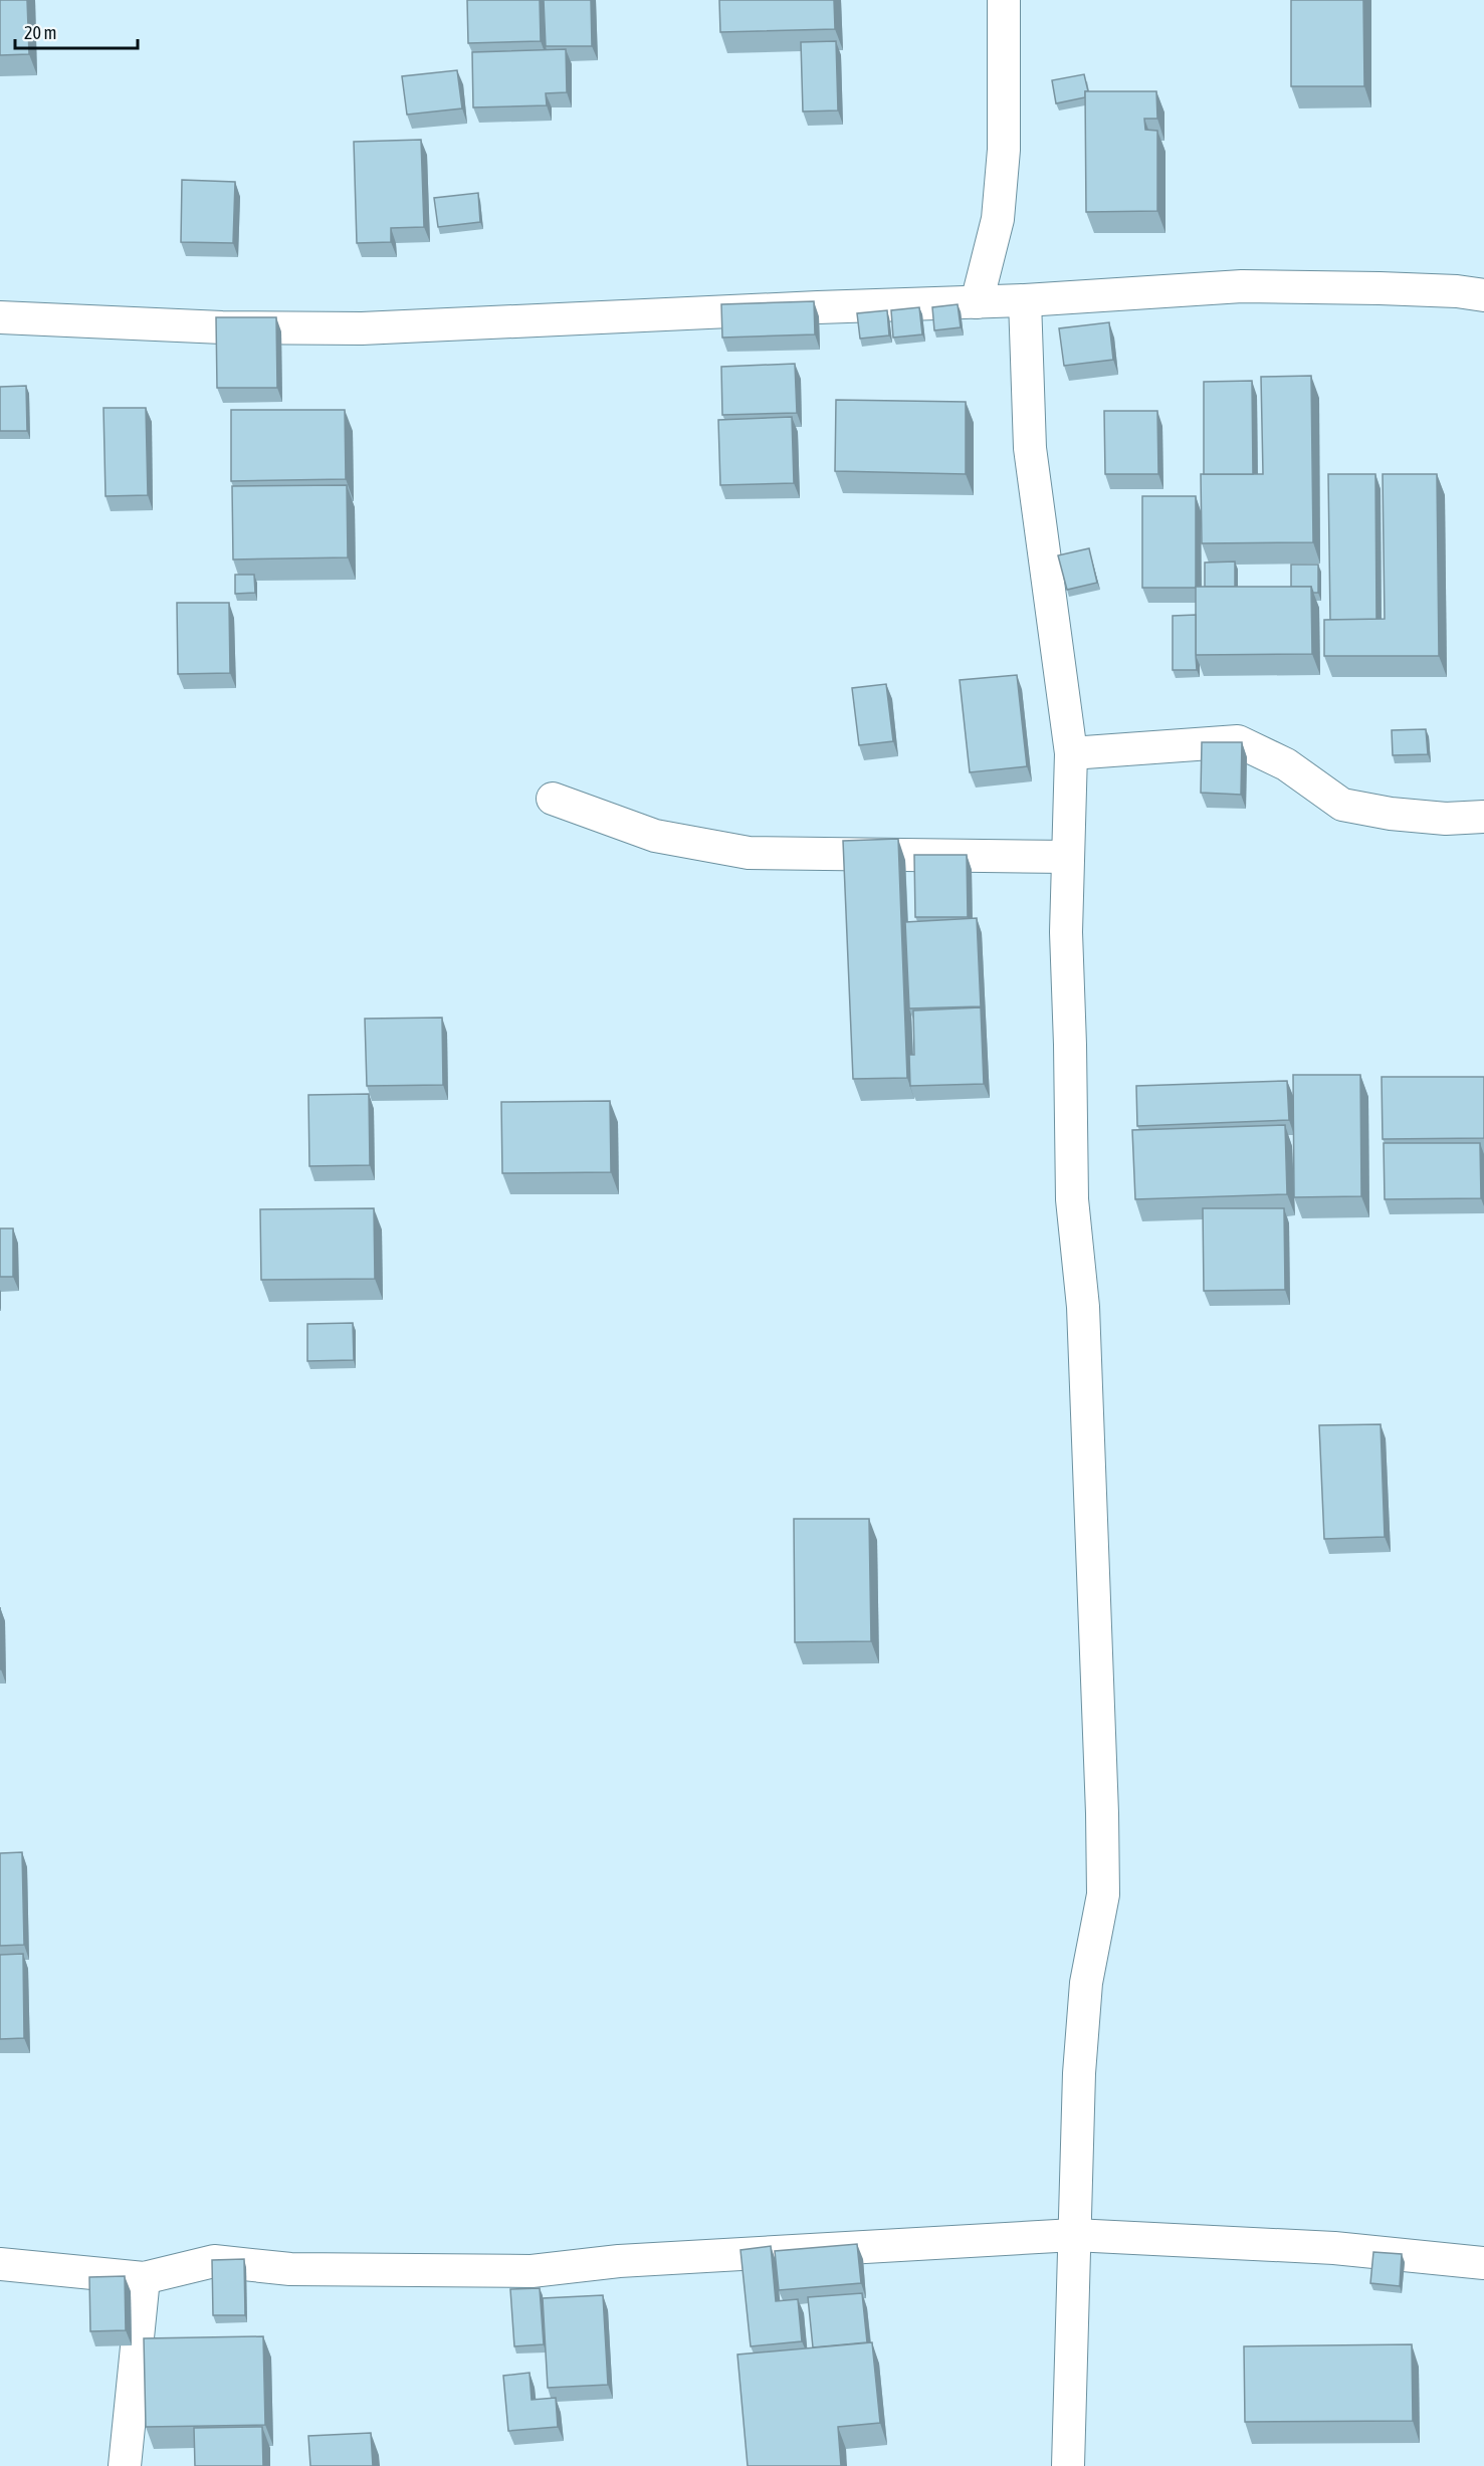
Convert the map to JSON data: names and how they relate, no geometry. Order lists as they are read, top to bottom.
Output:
{
  "scale_bar": "20 m"
}
